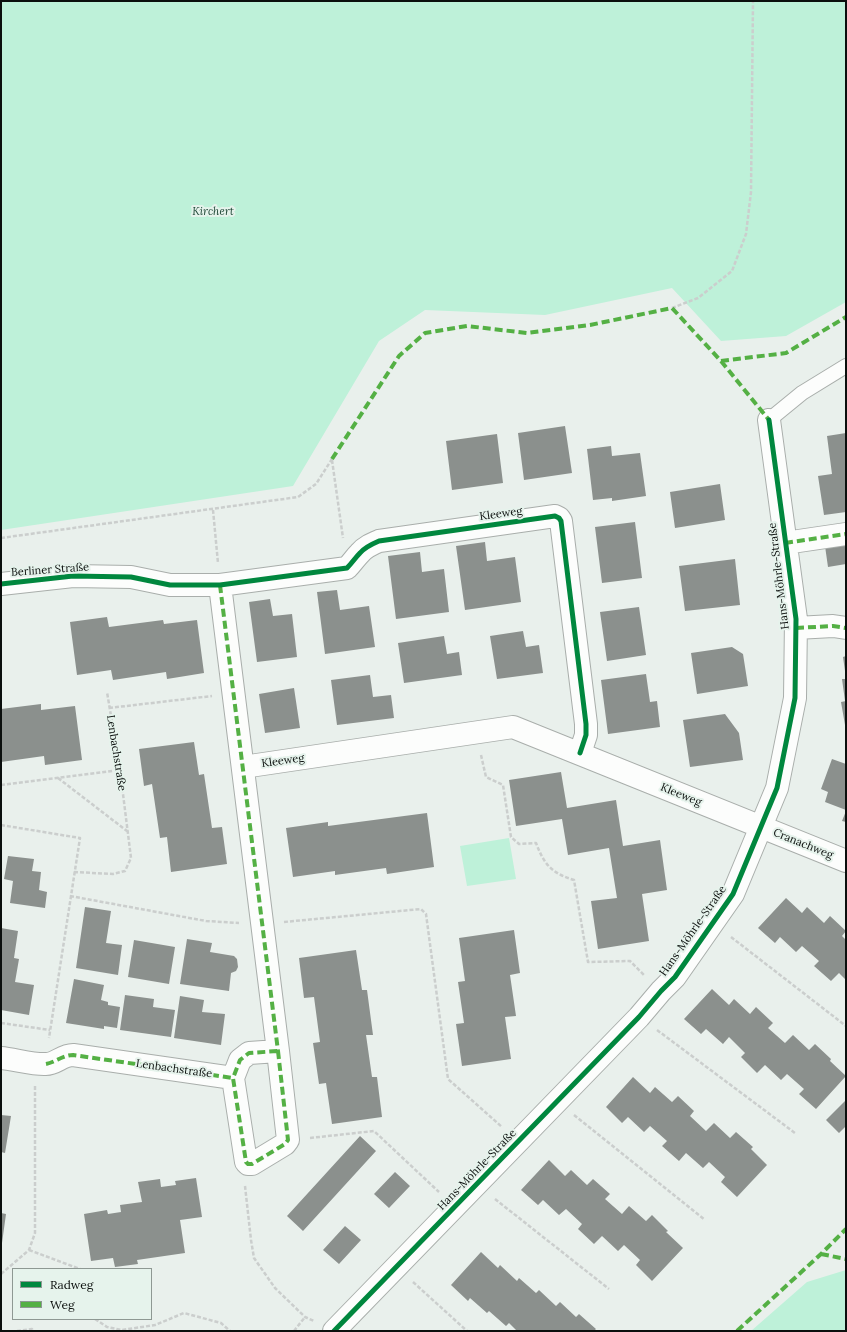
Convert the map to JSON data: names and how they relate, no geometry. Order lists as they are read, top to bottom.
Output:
{
  "streets": {
    "street": [
      "Kleeweg",
      "Berliner Straße",
      "Hans-Möhrle-Straße",
      "Lenbachstraße",
      "Cranachweg"
    ]
  },
  "crossings": [
    ["Kleeweg", "Hans-Möhrle-Straße"],
    ["Kleeweg", "Cranachweg"],
    ["Hans-Möhrle-Straße", "Cranachweg"]
  ],
  "parks": ["Kirchert"],
  "legend": ["Radweg", "Weg"]
}
